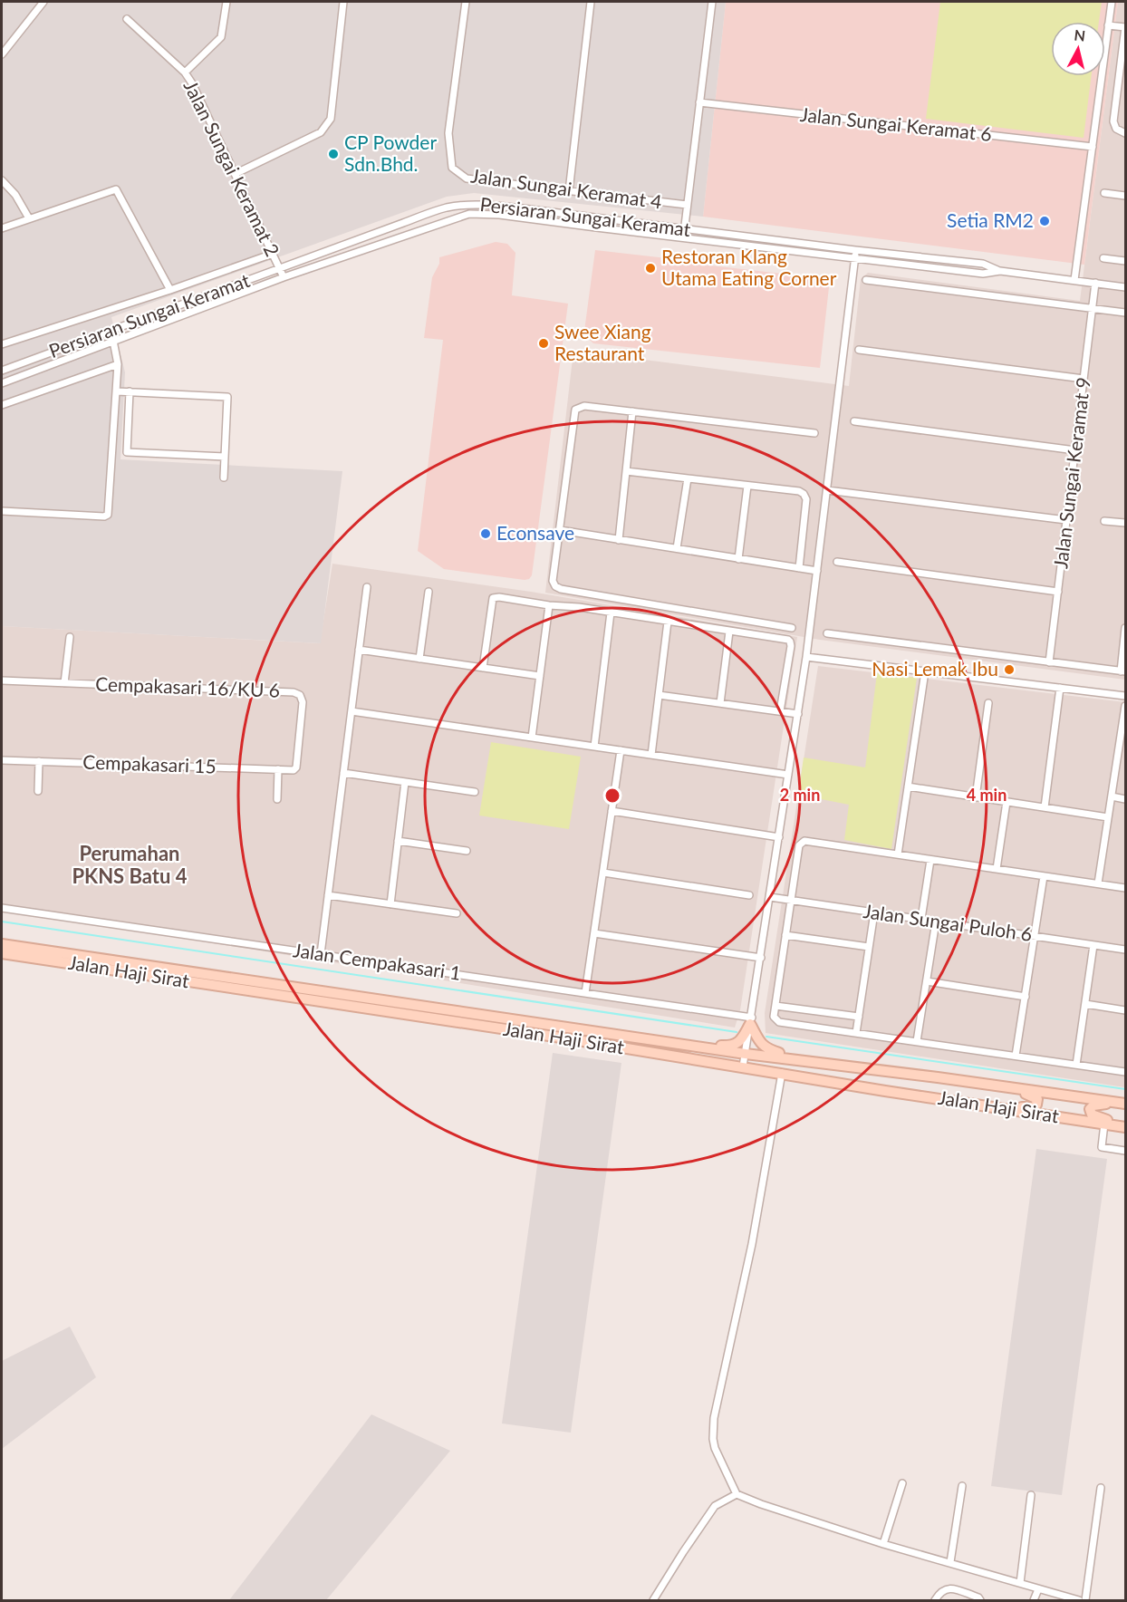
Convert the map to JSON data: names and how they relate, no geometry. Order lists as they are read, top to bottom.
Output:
{
  "streets": {
    "main road": ["Jalan Haji Sirat"],
    "street": [
      "Jalan Sungai Keramat 6",
      "Jalan Sungai Keramat 2",
      "Jalan Sungai Keramat 4",
      "Persiaran Sungai Keramat",
      "Jalan Sungai Keramat 9",
      "Cempakasari 16/KU 6",
      "Cempakasari 15",
      "Jalan Sungai Puloh 6",
      "Jalan Cempakasari 1"
    ]
  },
  "crossings": [
    ["Jalan Sungai Keramat 2", "Persiaran Sungai Keramat"],
    ["Persiaran Sungai Keramat", "Jalan Sungai Keramat 9"],
    ["Cempakasari 16/KU 6", "Cempakasari 15"]
  ],
  "districts": ["Perumahan PKNS Batu 4"],
  "places": [
    "CP Powder Sdn.Bhd.",
    "Setia RM2",
    "Restoran Klang Utama Eating Corner",
    "Swee Xiang Restaurant",
    "Econsave",
    "Nasi Lemak Ibu"
  ],
  "north": "top",
  "rings": ["2 min", "4 min"]
}
